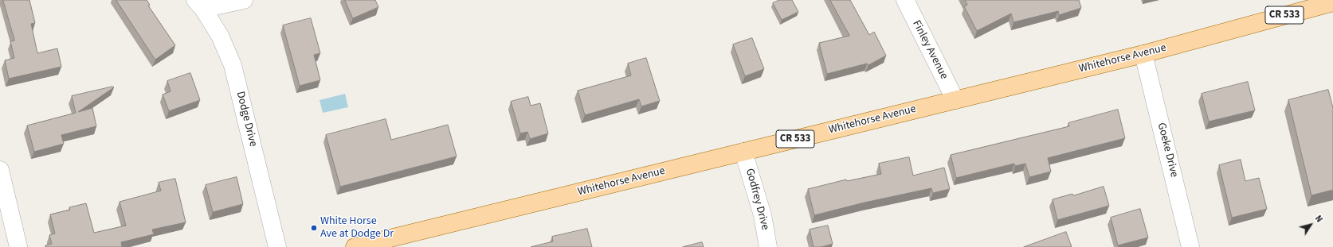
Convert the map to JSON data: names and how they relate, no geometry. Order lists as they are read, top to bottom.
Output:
{
  "streets": {
    "main road": ["CR 533", "Whitehorse Avenue"],
    "street": [
      "Finley Avenue",
      "Dodge Drive",
      "Goeke Drive",
      "Godfrey Drive"
    ]
  },
  "crossings": [
    ["Finley Avenue", "Whitehorse Avenue"],
    ["Whitehorse Avenue", "Goeke Drive"],
    ["Whitehorse Avenue", "Godfrey Drive"]
  ],
  "places": ["White Horse Ave at Dodge Dr"],
  "north": "top right"
}
